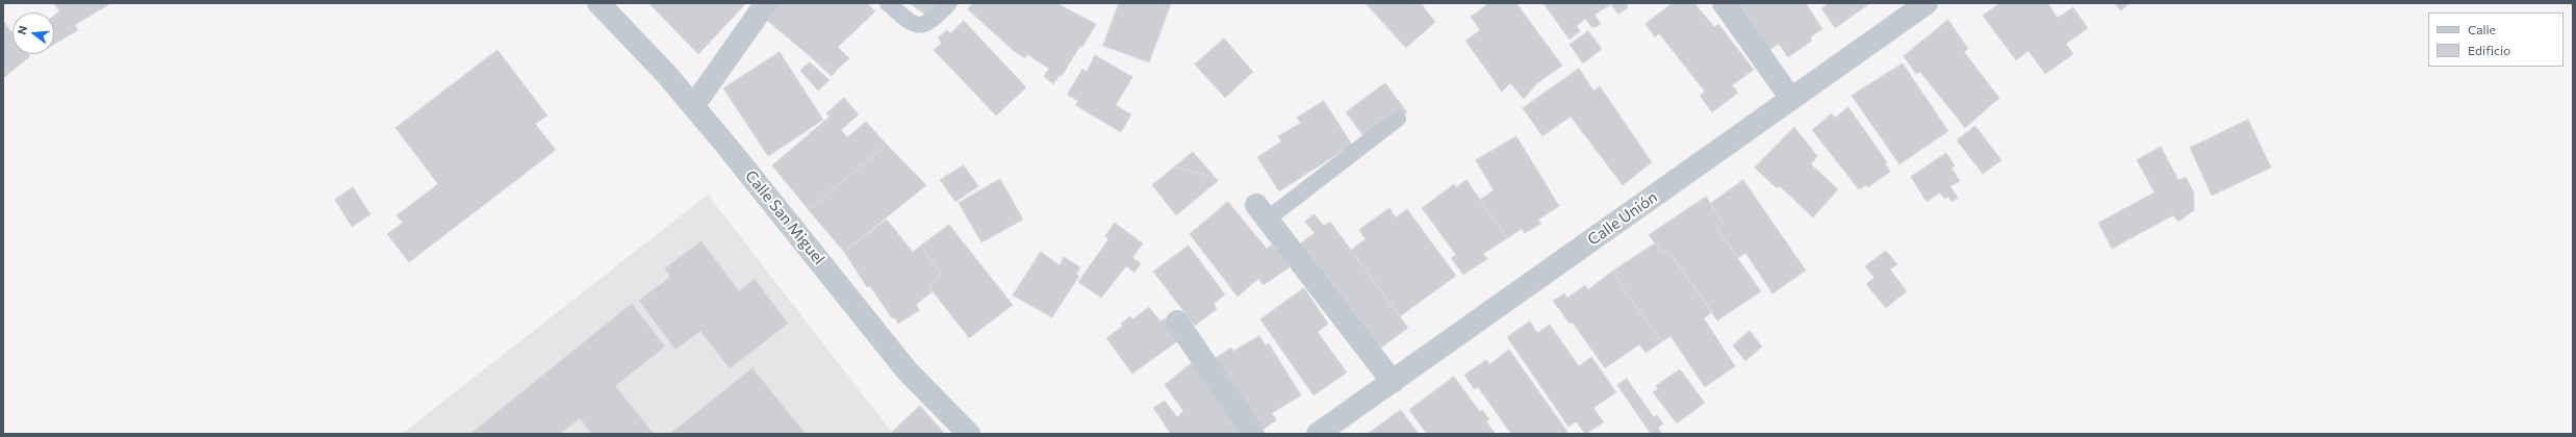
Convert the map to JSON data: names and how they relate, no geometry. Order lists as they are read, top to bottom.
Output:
{
  "streets": {
    "street": ["Calle San Miguel", "Calle Unión"]
  },
  "legend": ["Calle", "Edificio"],
  "north": "left"
}
